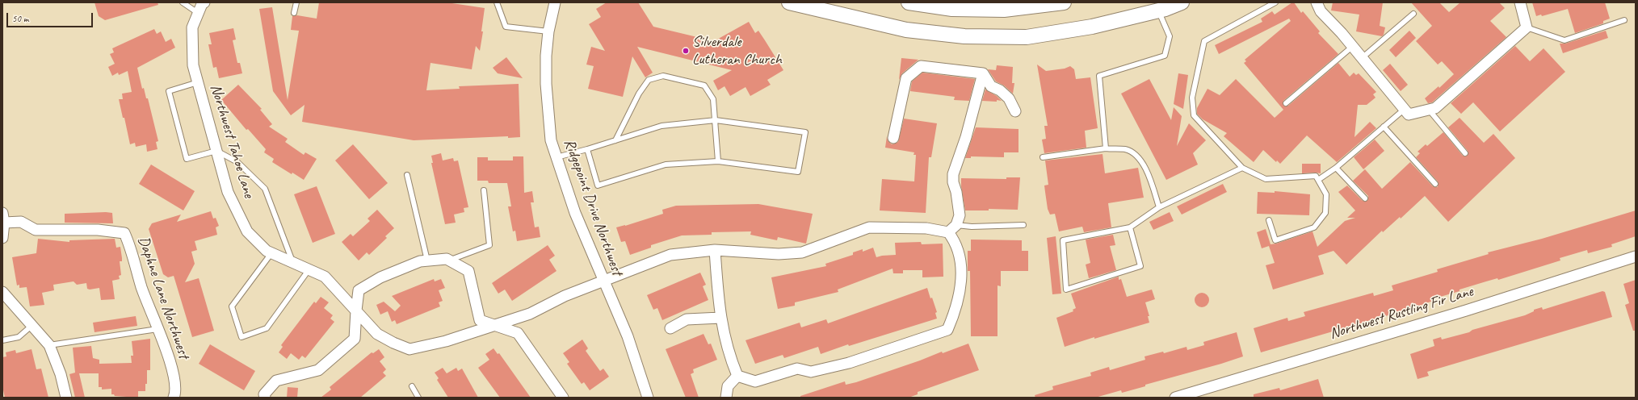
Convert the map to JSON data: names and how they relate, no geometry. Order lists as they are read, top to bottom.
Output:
{
  "streets": {
    "street": [
      "Northwest Tahoe Lane",
      "Ridgepoint Drive Northwest",
      "Daphne Lane Northwest",
      "Northwest Rustling Fir Lane"
    ]
  },
  "places": ["Silverdale Lutheran Church"],
  "scale_bar": "50 m"
}
